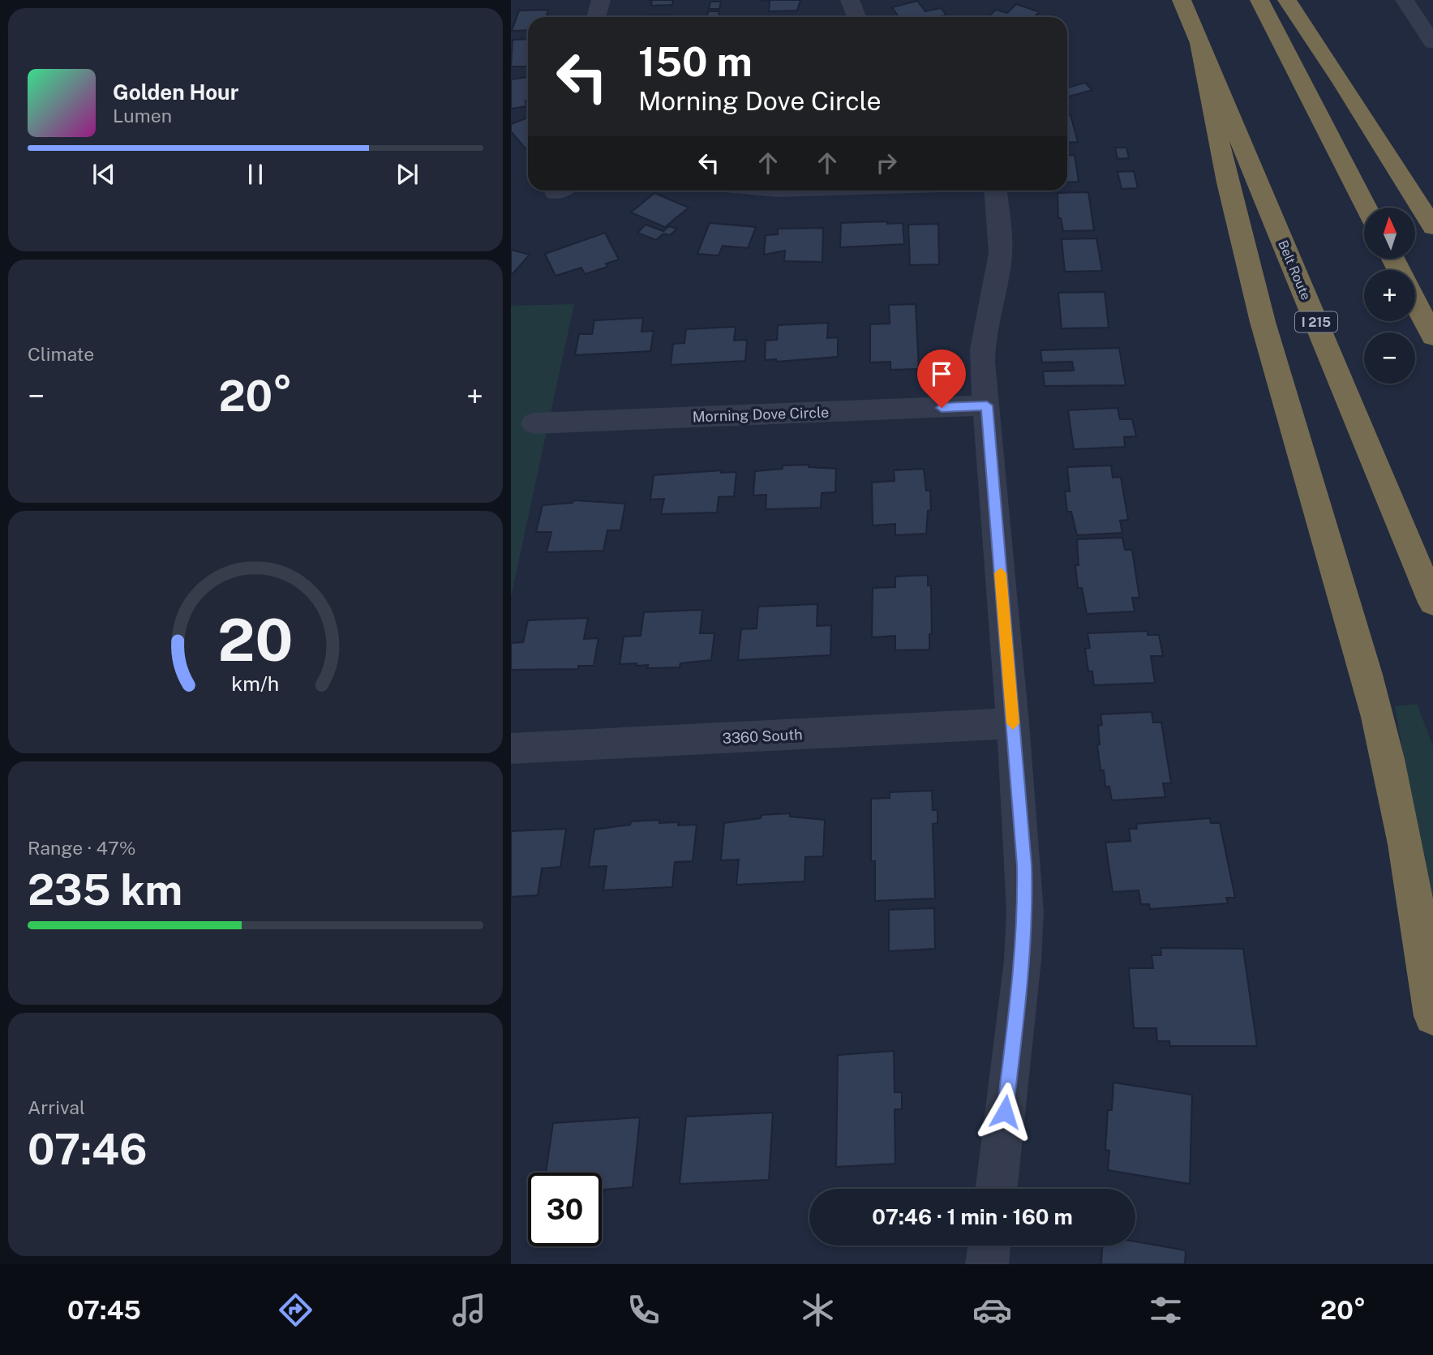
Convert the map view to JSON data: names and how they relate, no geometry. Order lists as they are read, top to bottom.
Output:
{
  "streets": {
    "highway": ["Belt Route", "I 215"],
    "street": ["Morning Dove Circle", "3360 South"]
  },
  "north": "top",
  "page": {
    "turn": ["150 m", "Morning Dove Circle"],
    "song": ["Golden Hour", "Lumen"],
    "map_buttons": ["+", "−"],
    "tile": [
      "Climate",
      ["Range · 47%", "235 km"],
      ["Arrival", "07:46"]
    ],
    "heat": ["−", "20°", "+"],
    "limit": "30",
    "trip": "07:46 · 1 min · 160 m",
    "tabs": ["07:45", "20°"],
    "gauge": ["20", "km/h"]
  }
}
